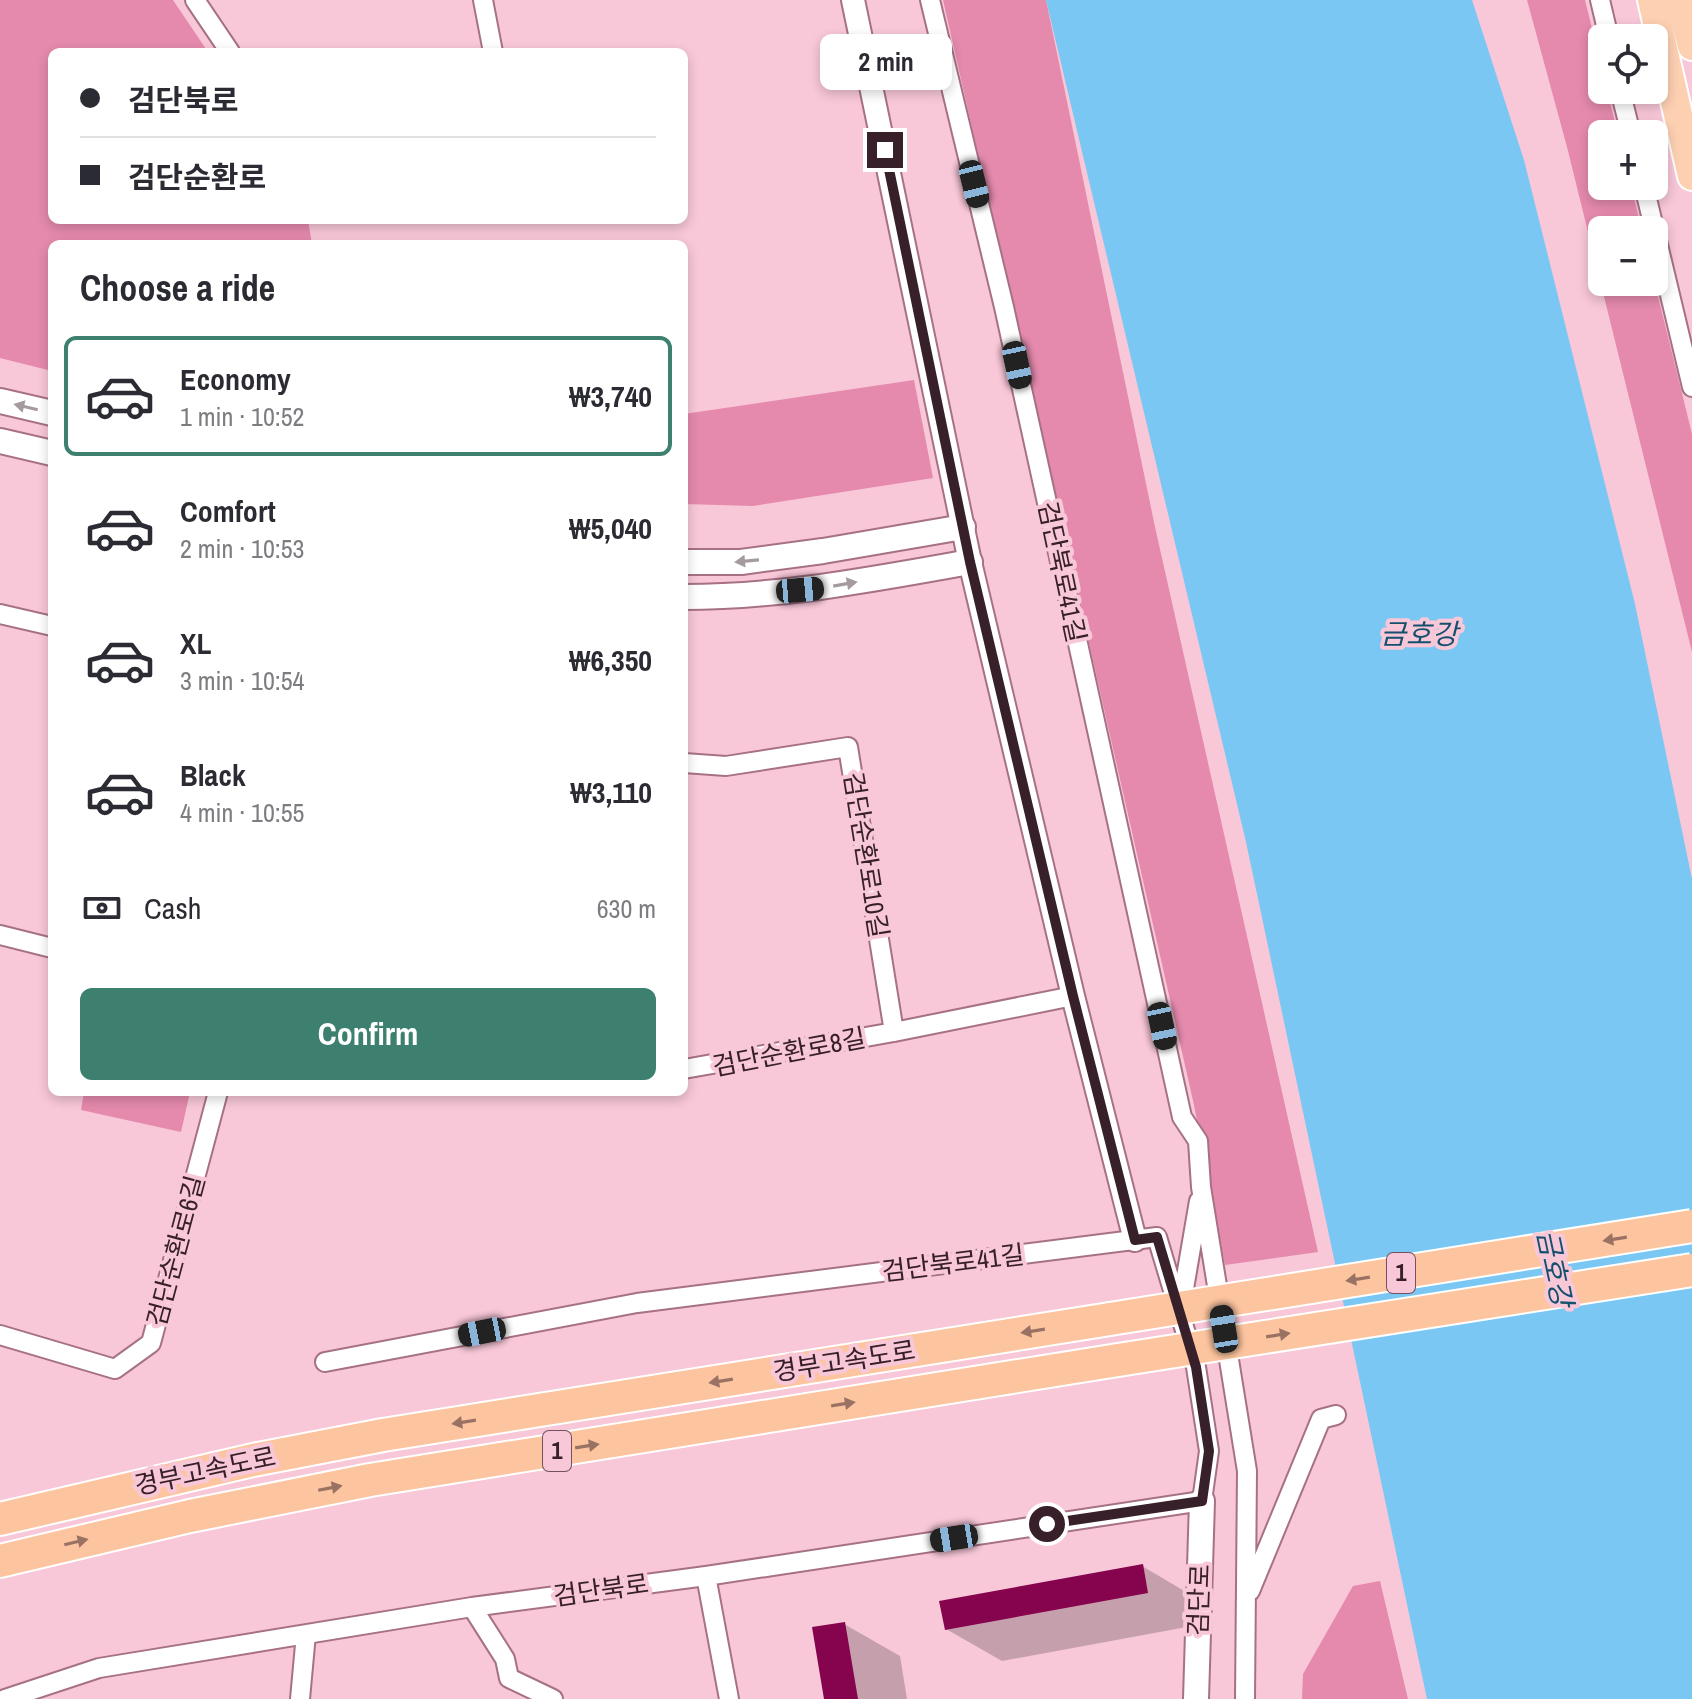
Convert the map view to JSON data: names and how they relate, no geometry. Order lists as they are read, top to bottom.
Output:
{
  "streets": {
    "highway": ["1", "경부고속도로"],
    "main road": ["검단로"],
    "street": [
      "검단북로41길",
      "검단순환로10길",
      "검단순환로8길",
      "검단순환로6길",
      "검단북로"
    ]
  },
  "crossings": [
    ["검단순환로10길", "검단순환로8길"],
    ["검단북로", "검단로"]
  ],
  "water": ["금호강"],
  "page": {
    "map_buttons": ["+", "−"],
    "bubble": "2 min",
    "banner": ["검단북로", "검단순환로"],
    "heading": "Choose a ride",
    "list": [
      {
        "name": "Economy",
        "note": "1 min · 10:52",
        "value": "₩3,740"
      },
      {
        "name": "Comfort",
        "note": "2 min · 10:53",
        "value": "₩5,040"
      },
      {
        "name": "XL",
        "note": "3 min · 10:54",
        "value": "₩6,350"
      },
      {
        "name": "Black",
        "note": "4 min · 10:55",
        "value": "₩3,110"
      }
    ],
    "pay": ["Cash", "630 m"],
    "buttons": "Confirm"
  }
}
